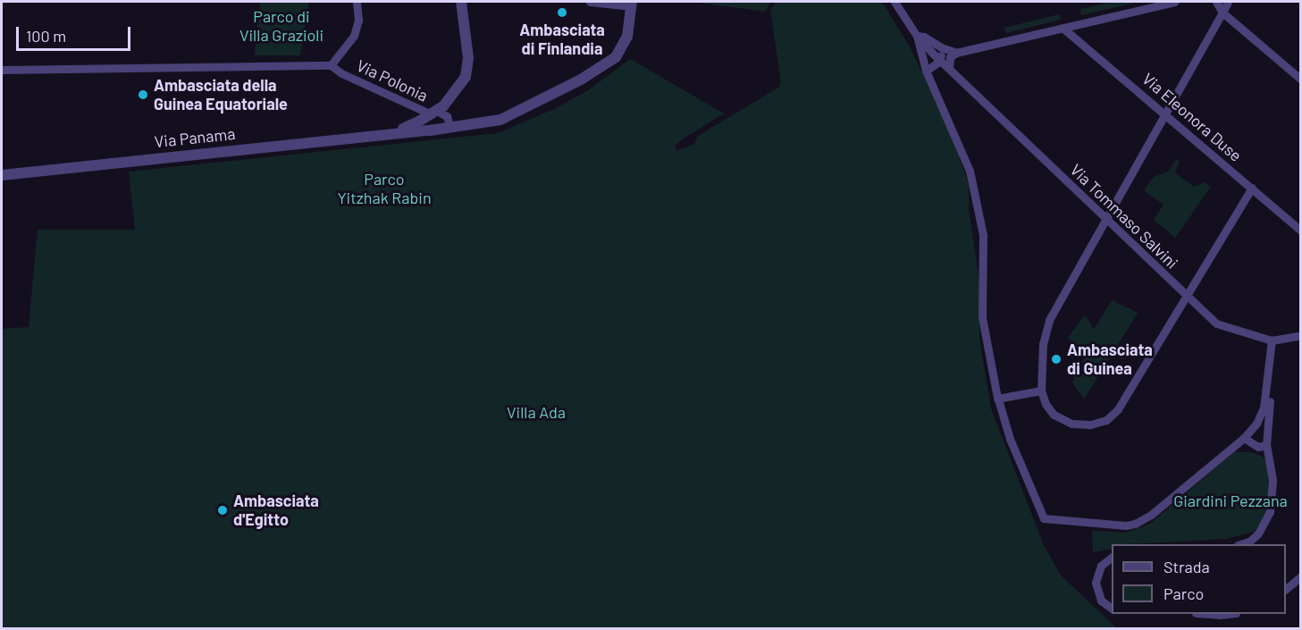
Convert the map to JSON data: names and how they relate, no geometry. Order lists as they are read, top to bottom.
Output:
{
  "streets": {
    "street": [
      "Via Polonia",
      "Via Eleonora Duse",
      "Via Panama",
      "Via Tommaso Salvini"
    ]
  },
  "crossings": [
    ["Via Polonia", "Via Panama"]
  ],
  "parks": [
    "Parco di Villa Grazioli",
    "Parco Yitzhak Rabin",
    "Villa Ada",
    "Giardini Pezzana"
  ],
  "places": [
    "Ambasciata di Finlandia",
    "Ambasciata della Guinea Equatoriale",
    "Ambasciata di Guinea",
    "Ambasciata d'Egitto"
  ],
  "legend": ["Strada", "Parco"],
  "scale_bar": "100 m"
}
